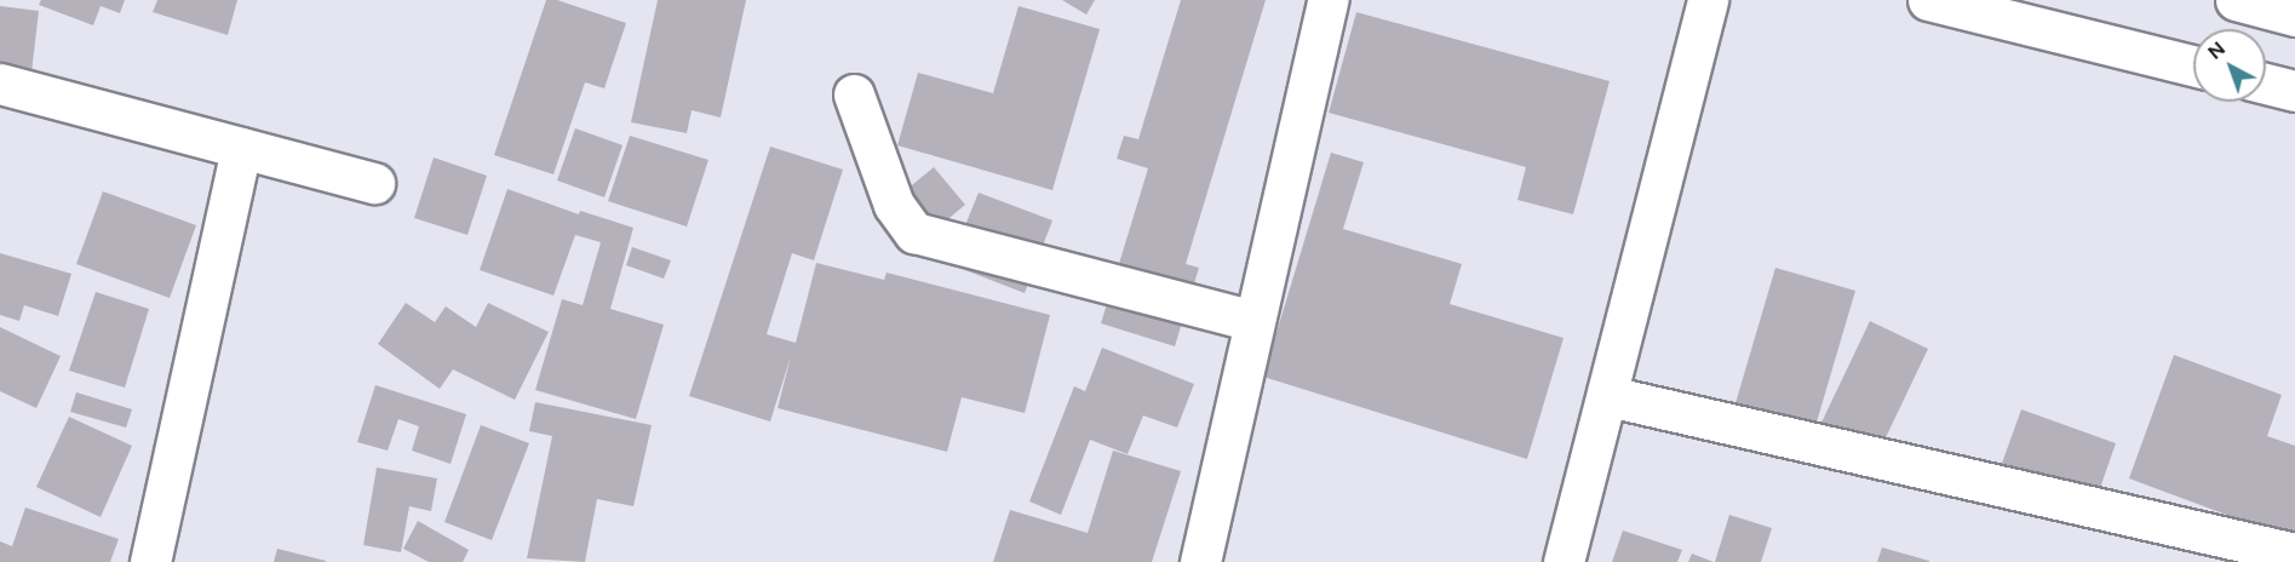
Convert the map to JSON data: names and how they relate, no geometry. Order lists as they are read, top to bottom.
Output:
{
  "north": "top left"
}
